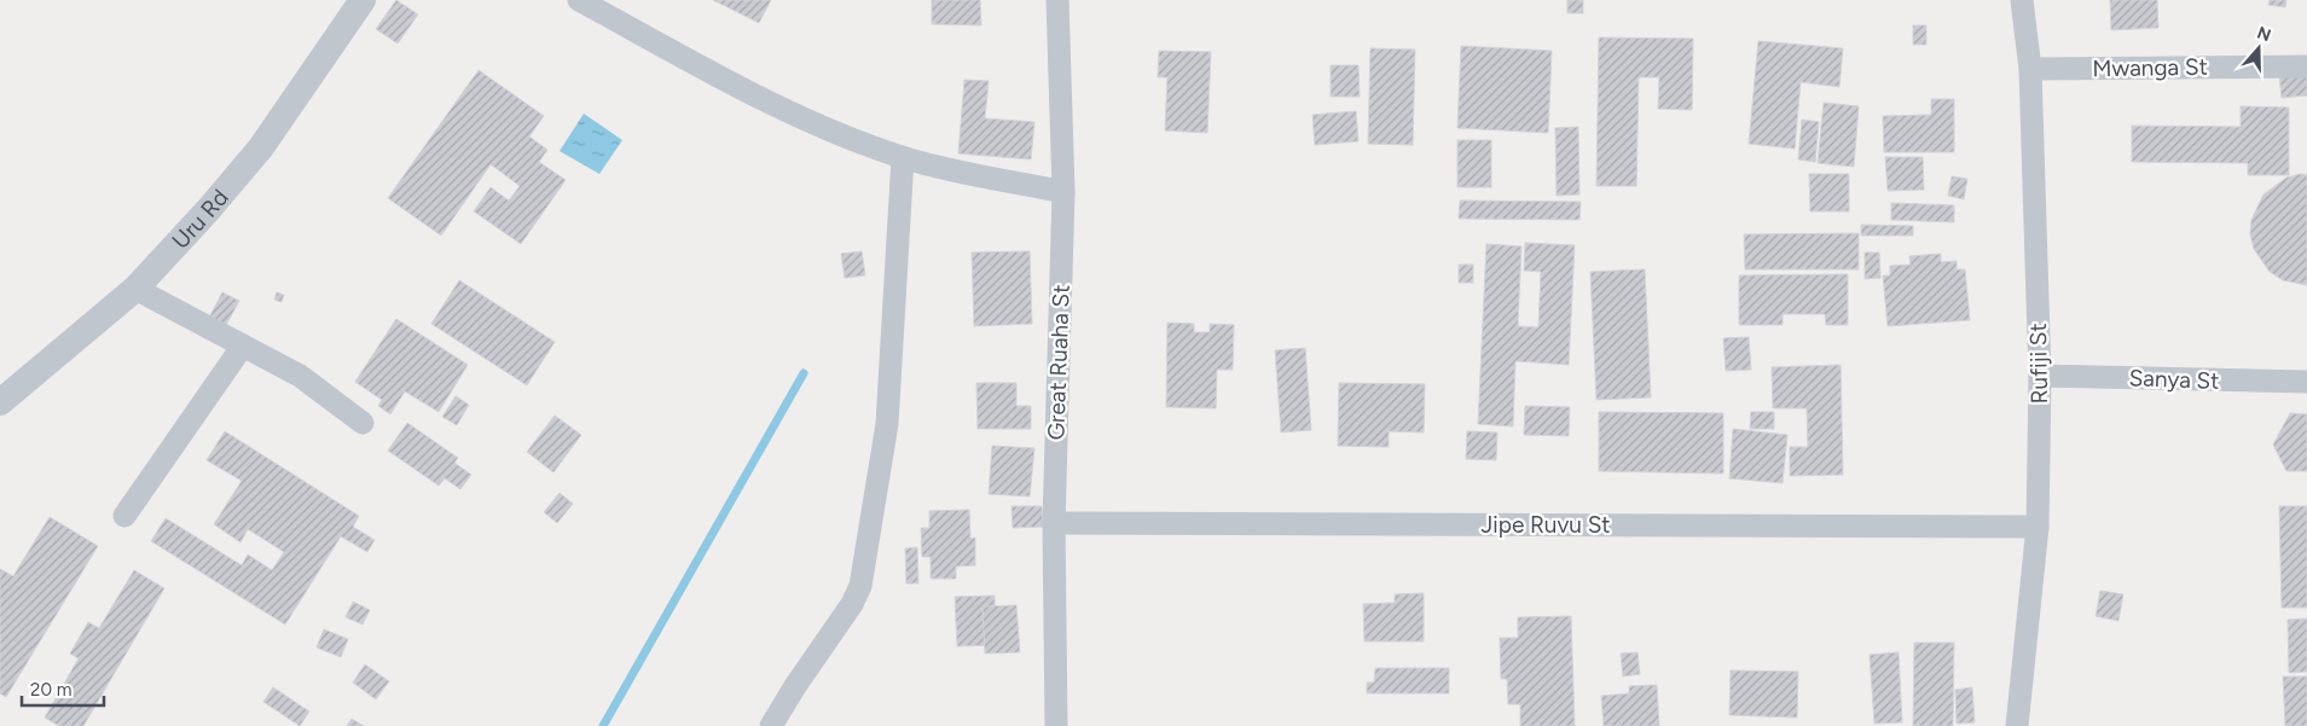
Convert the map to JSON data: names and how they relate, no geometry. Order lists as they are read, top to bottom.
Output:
{
  "streets": {
    "street": [
      "Mwanga St",
      "Uru Rd",
      "Great Ruaha St",
      "Rufiji St",
      "Sanya St",
      "Jipe Ruvu St"
    ]
  },
  "crossings": [
    ["Mwanga St", "Rufiji St"],
    ["Great Ruaha St", "Jipe Ruvu St"],
    ["Rufiji St", "Sanya St"],
    ["Rufiji St", "Jipe Ruvu St"]
  ],
  "scale_bar": "20 m",
  "north": "top"
}
